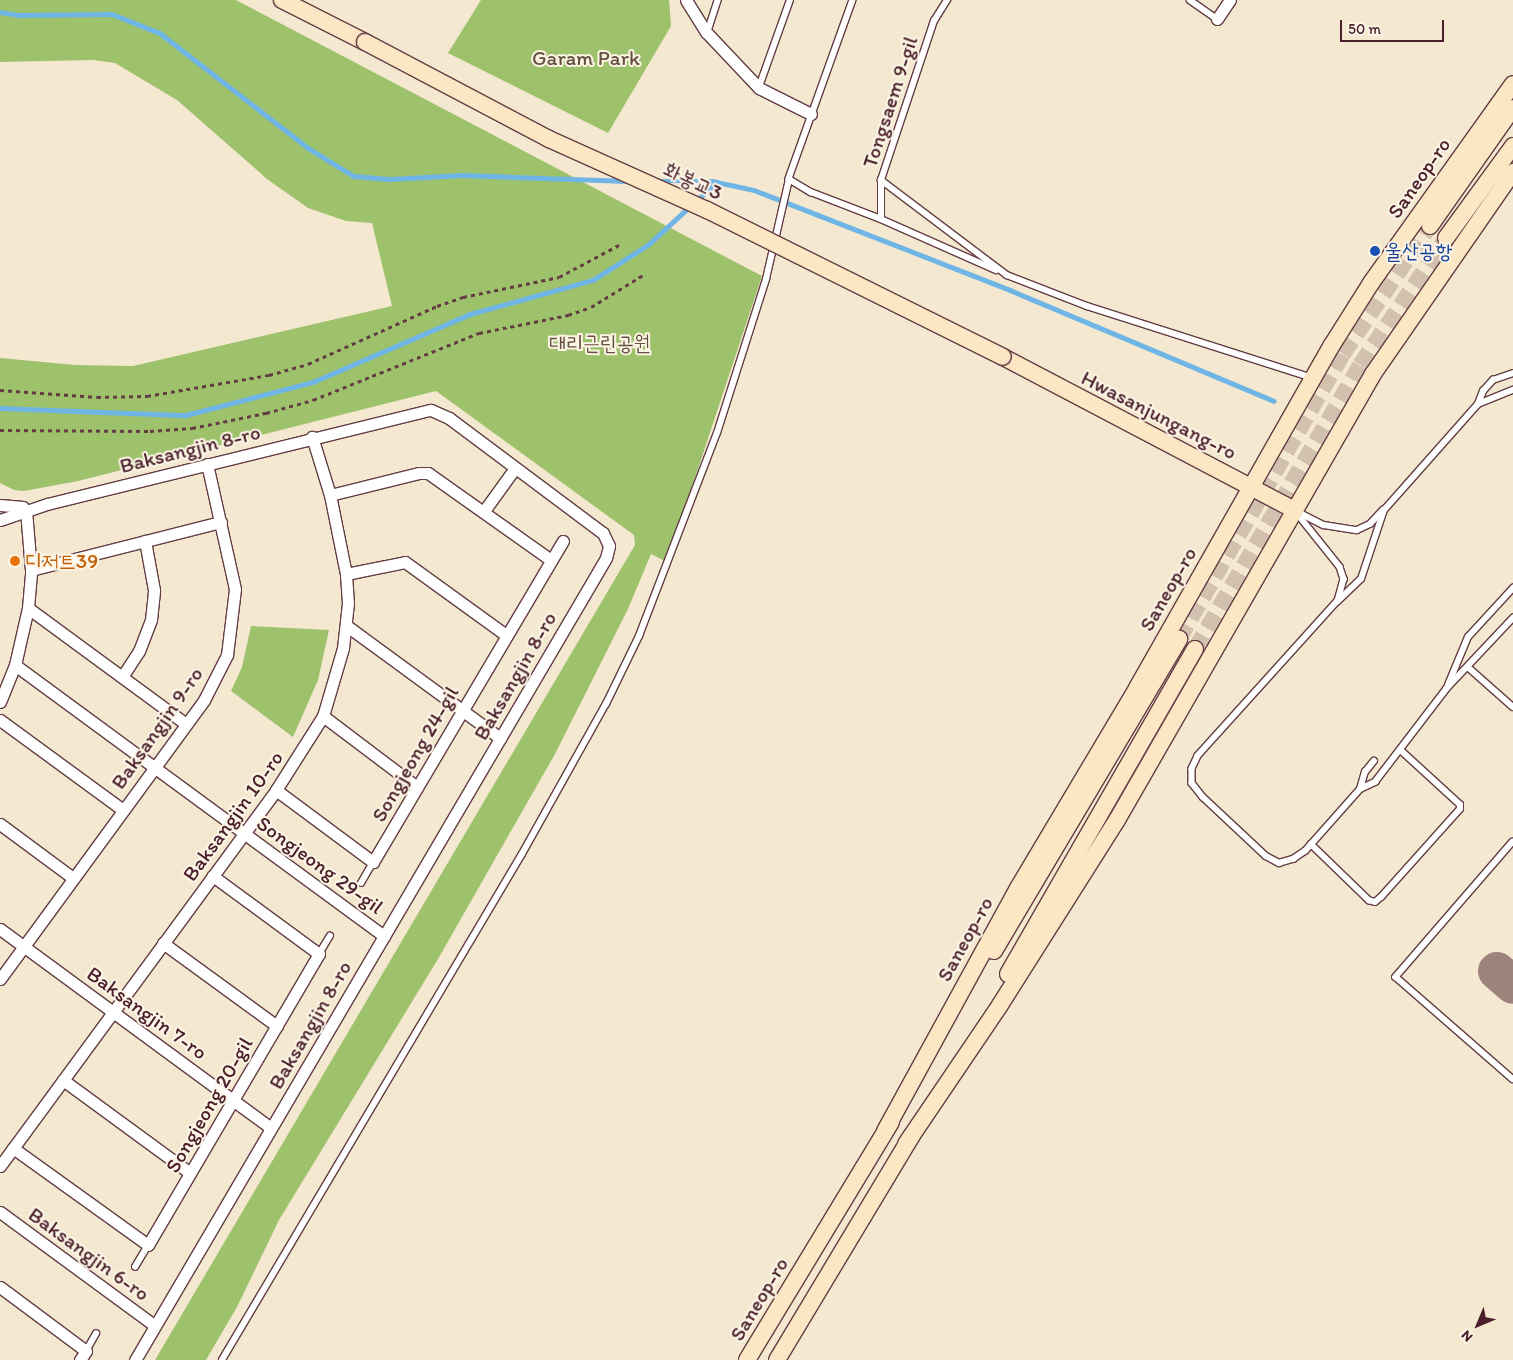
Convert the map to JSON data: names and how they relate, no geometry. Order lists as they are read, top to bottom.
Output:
{
  "streets": {
    "main road": ["Saneop-ro", "화봉교3", "Hwasanjungang-ro"],
    "street": [
      "Baksangjin 8-ro",
      "Baksangjin 9-ro",
      "Songjeong 24-gil",
      "Baksangjin 10-ro",
      "Songjeong 29-gil",
      "Baksangjin 7-ro",
      "Songjeong 20-gil",
      "Baksangjin 6-ro"
    ],
    "lane": ["Tongsaem 9-gil"]
  },
  "crossings": [
    ["Saneop-ro", "Hwasanjungang-ro"],
    ["화봉교3", "Hwasanjungang-ro"],
    ["Baksangjin 8-ro", "Baksangjin 9-ro"],
    ["Baksangjin 8-ro", "Baksangjin 10-ro"],
    ["Baksangjin 8-ro", "Songjeong 29-gil"],
    ["Baksangjin 8-ro", "Baksangjin 7-ro"],
    ["Baksangjin 8-ro", "Baksangjin 6-ro"],
    ["Baksangjin 9-ro", "Songjeong 29-gil"],
    ["Baksangjin 9-ro", "Baksangjin 7-ro"],
    ["Baksangjin 10-ro", "Songjeong 29-gil"],
    ["Baksangjin 10-ro", "Baksangjin 7-ro"],
    ["Baksangjin 7-ro", "Songjeong 20-gil"]
  ],
  "parks": ["Garam Park", "대리근린공원"],
  "places": ["울산공항", "디저트39"],
  "scale_bar": "50 m",
  "north": "bottom left"
}
